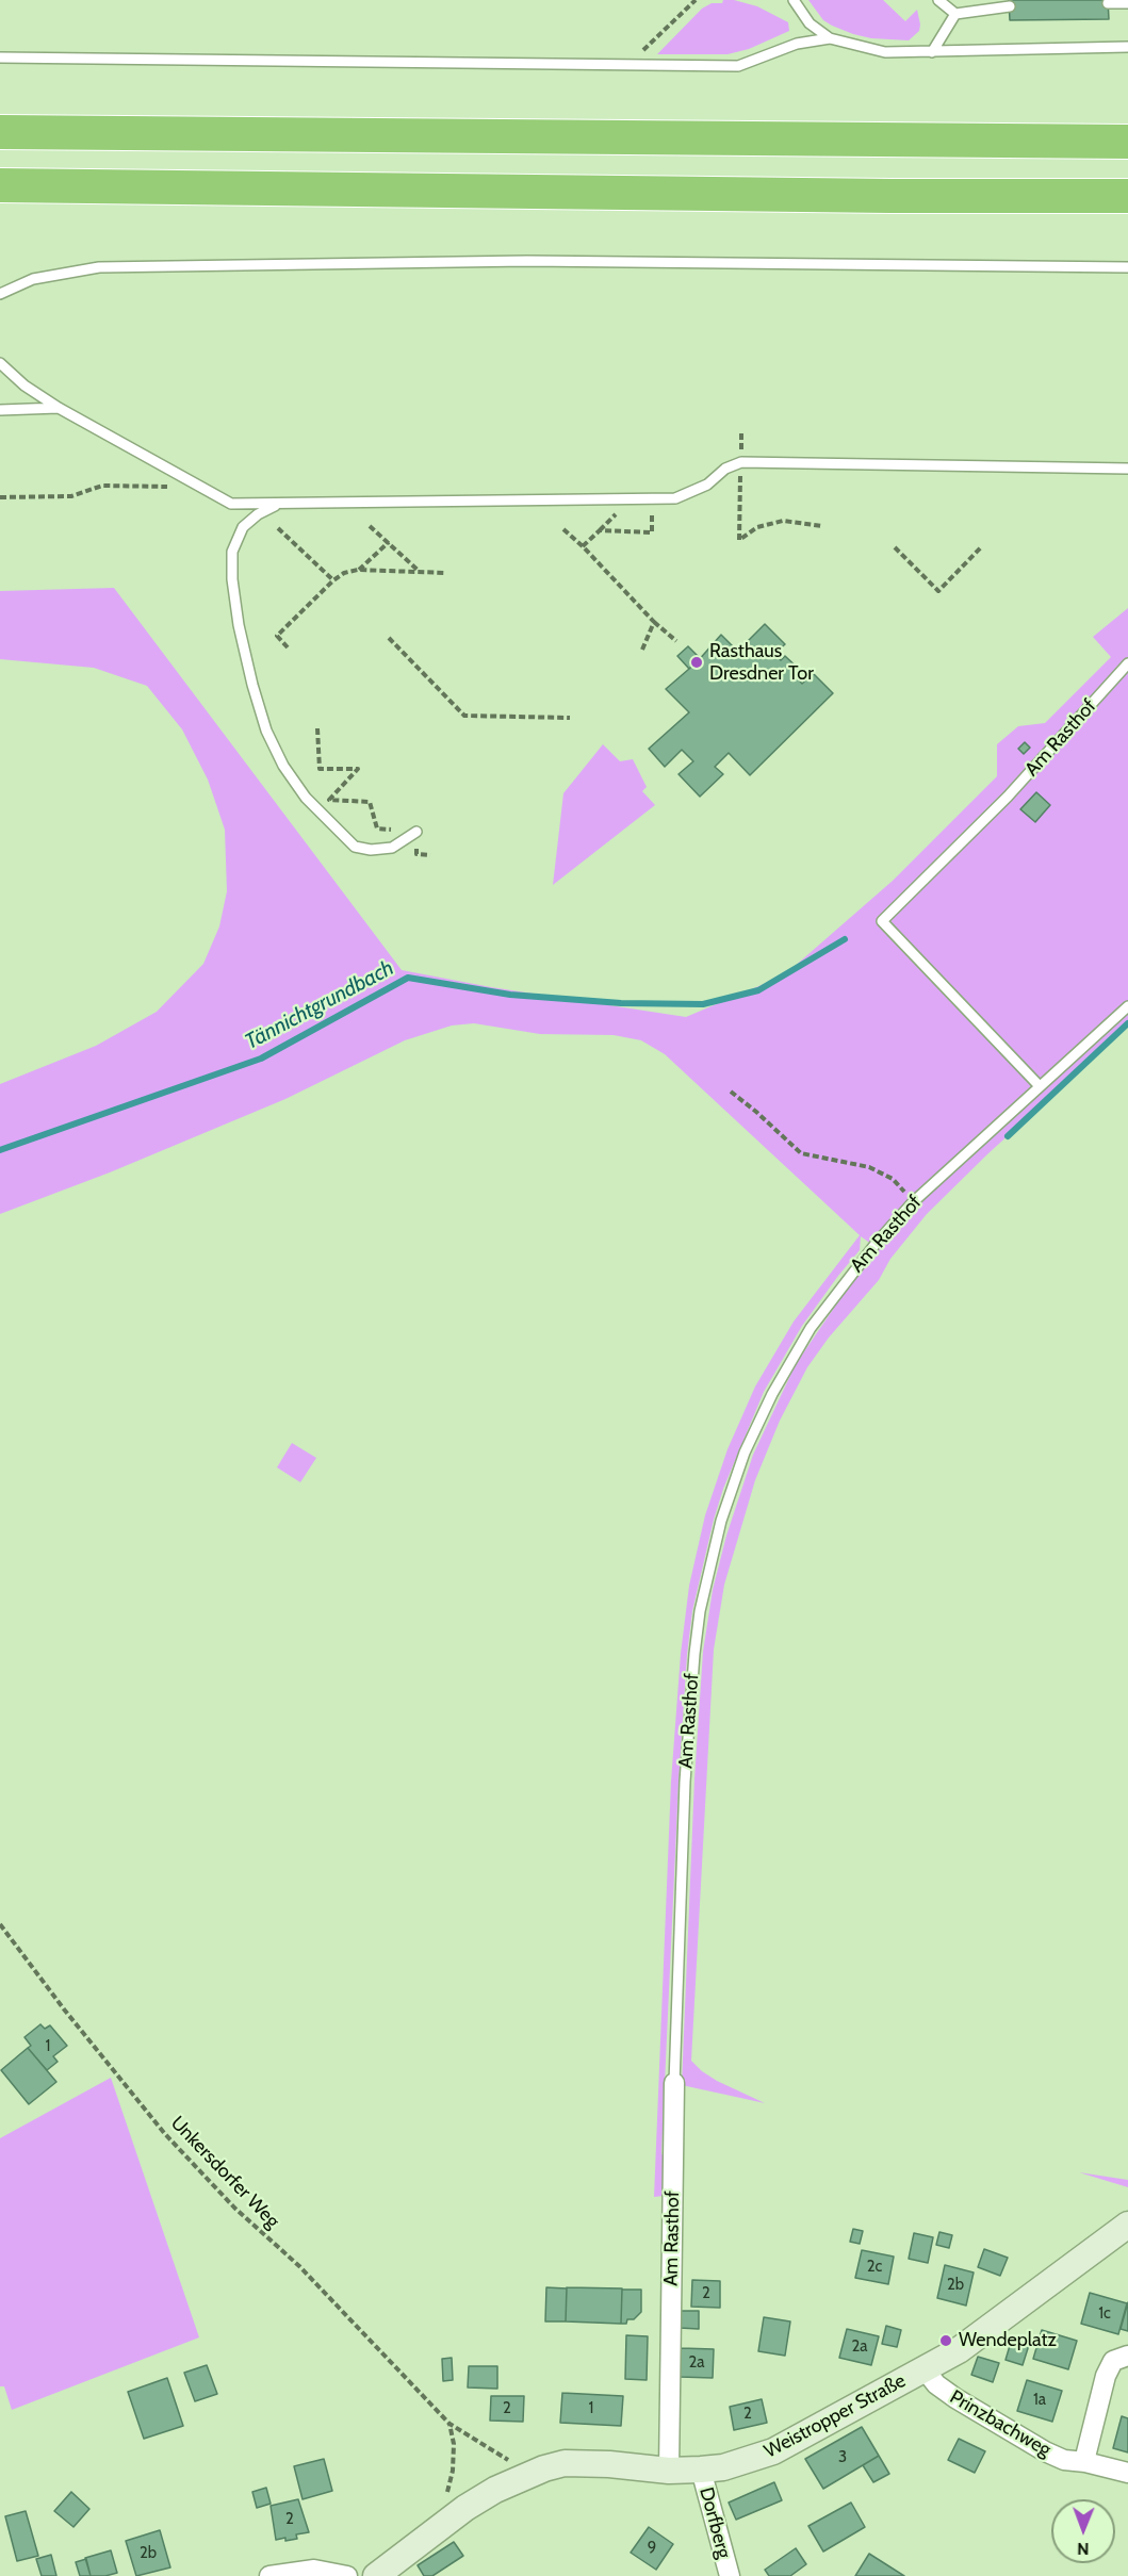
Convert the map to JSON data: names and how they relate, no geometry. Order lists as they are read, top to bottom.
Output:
{
  "streets": {
    "street": [
      "Am Rasthof",
      "Weistropper Straße",
      "Prinzbachweg",
      "Dorfberg"
    ],
    "path": ["Unkersdorfer Weg"]
  },
  "crossings": [
    ["Am Rasthof", "Weistropper Straße"],
    ["Unkersdorfer Weg", "Weistropper Straße"],
    ["Weistropper Straße", "Prinzbachweg"],
    ["Weistropper Straße", "Dorfberg"]
  ],
  "water": ["Tännichtgrundbach"],
  "places": ["Rasthaus Dresdner Tor", "Wendeplatz"],
  "house_numbers": [
    "1",
    "2c",
    "2b",
    "2",
    "1c",
    "2a",
    "2a",
    "1a",
    "2",
    "1",
    "2",
    "3",
    "2",
    "9",
    "2b"
  ],
  "north": "bottom"
}
